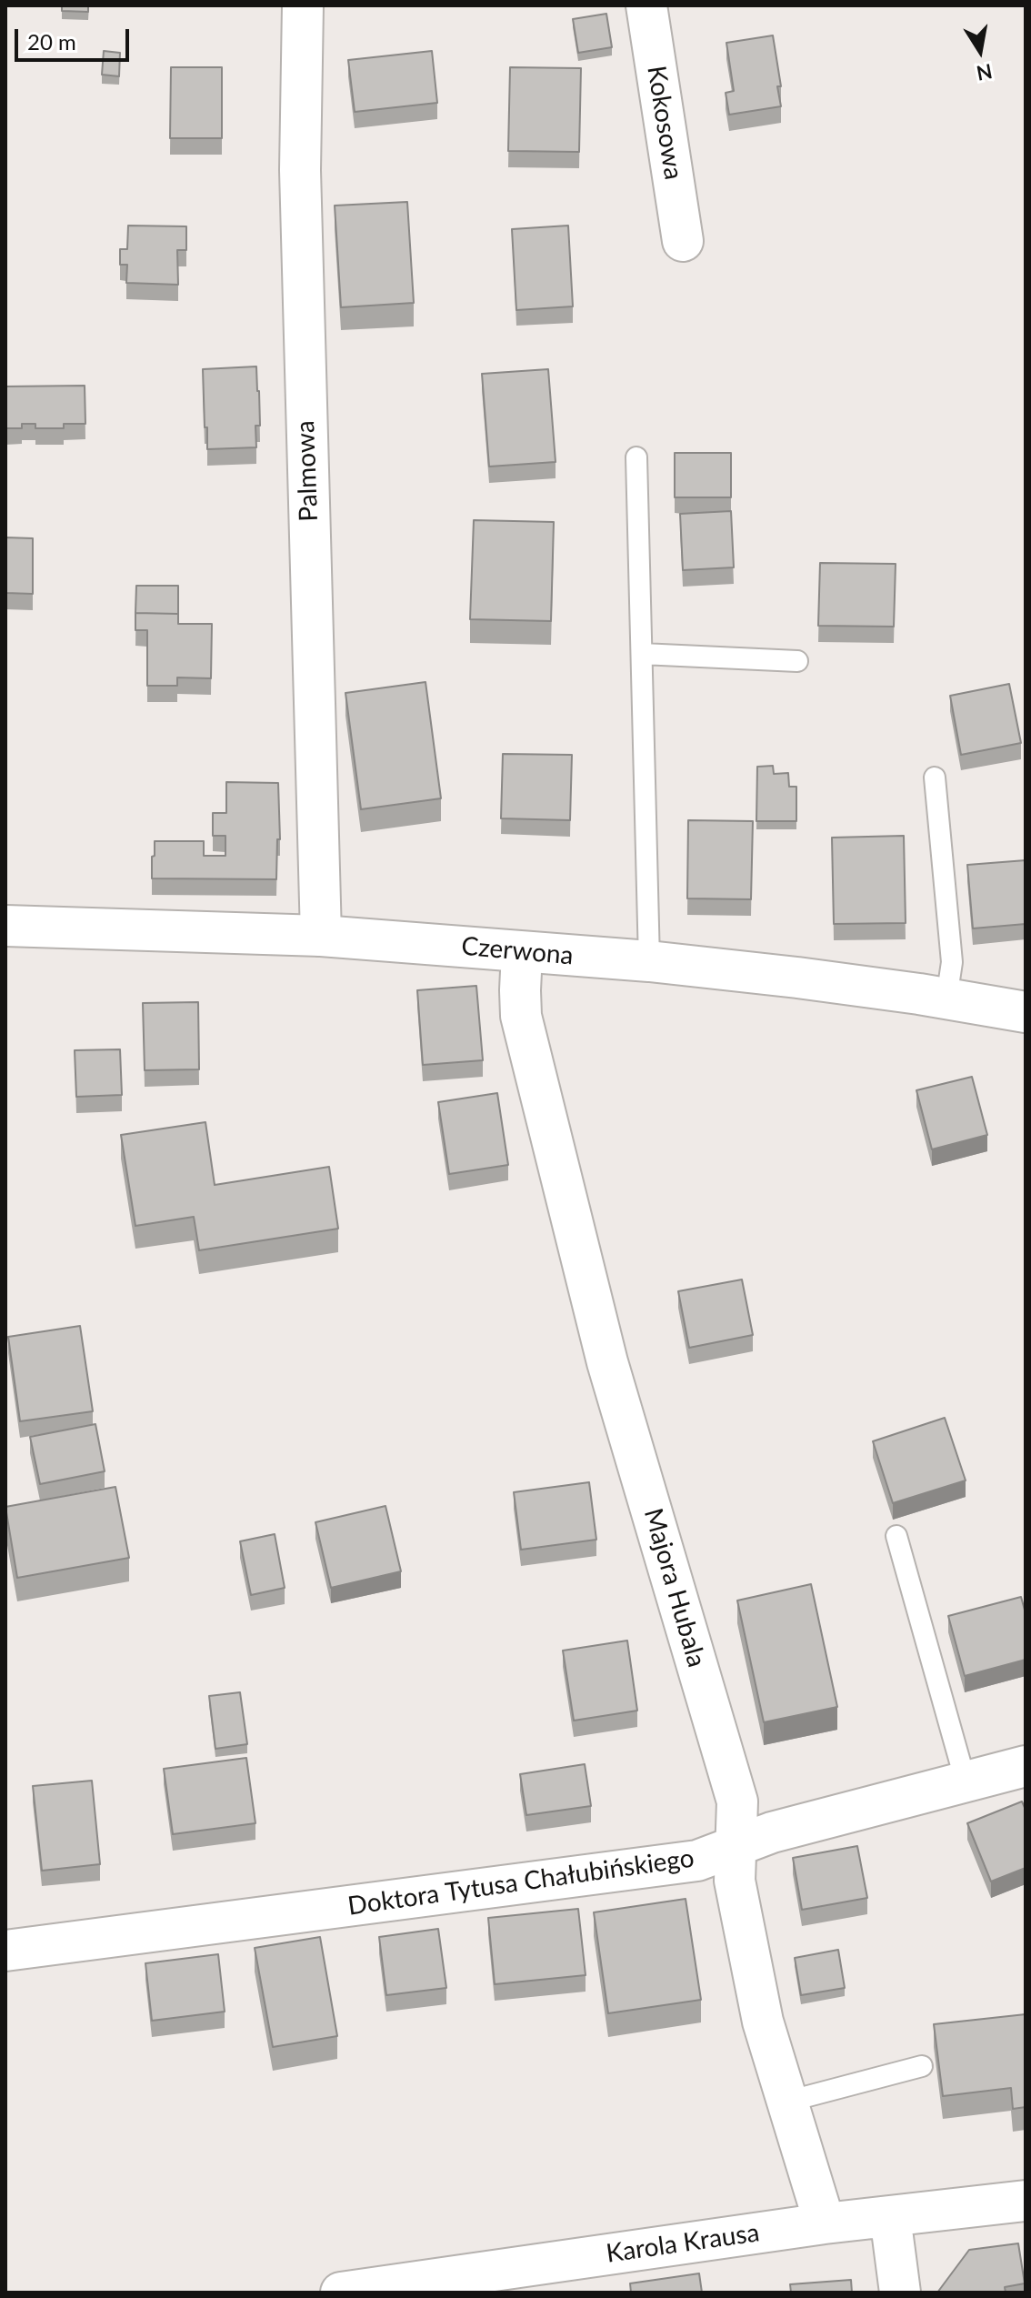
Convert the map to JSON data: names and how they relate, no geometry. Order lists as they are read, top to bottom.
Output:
{
  "streets": {
    "street": [
      "Kokosowa",
      "Palmowa",
      "Czerwona",
      "Majora Hubala",
      "Doktora Tytusa Chałubińskiego",
      "Karola Krausa"
    ]
  },
  "crossings": [
    ["Palmowa", "Czerwona"],
    ["Czerwona", "Majora Hubala"],
    ["Majora Hubala", "Doktora Tytusa Chałubińskiego"],
    ["Majora Hubala", "Karola Krausa"]
  ],
  "scale_bar": "20 m",
  "north": "bottom"
}
